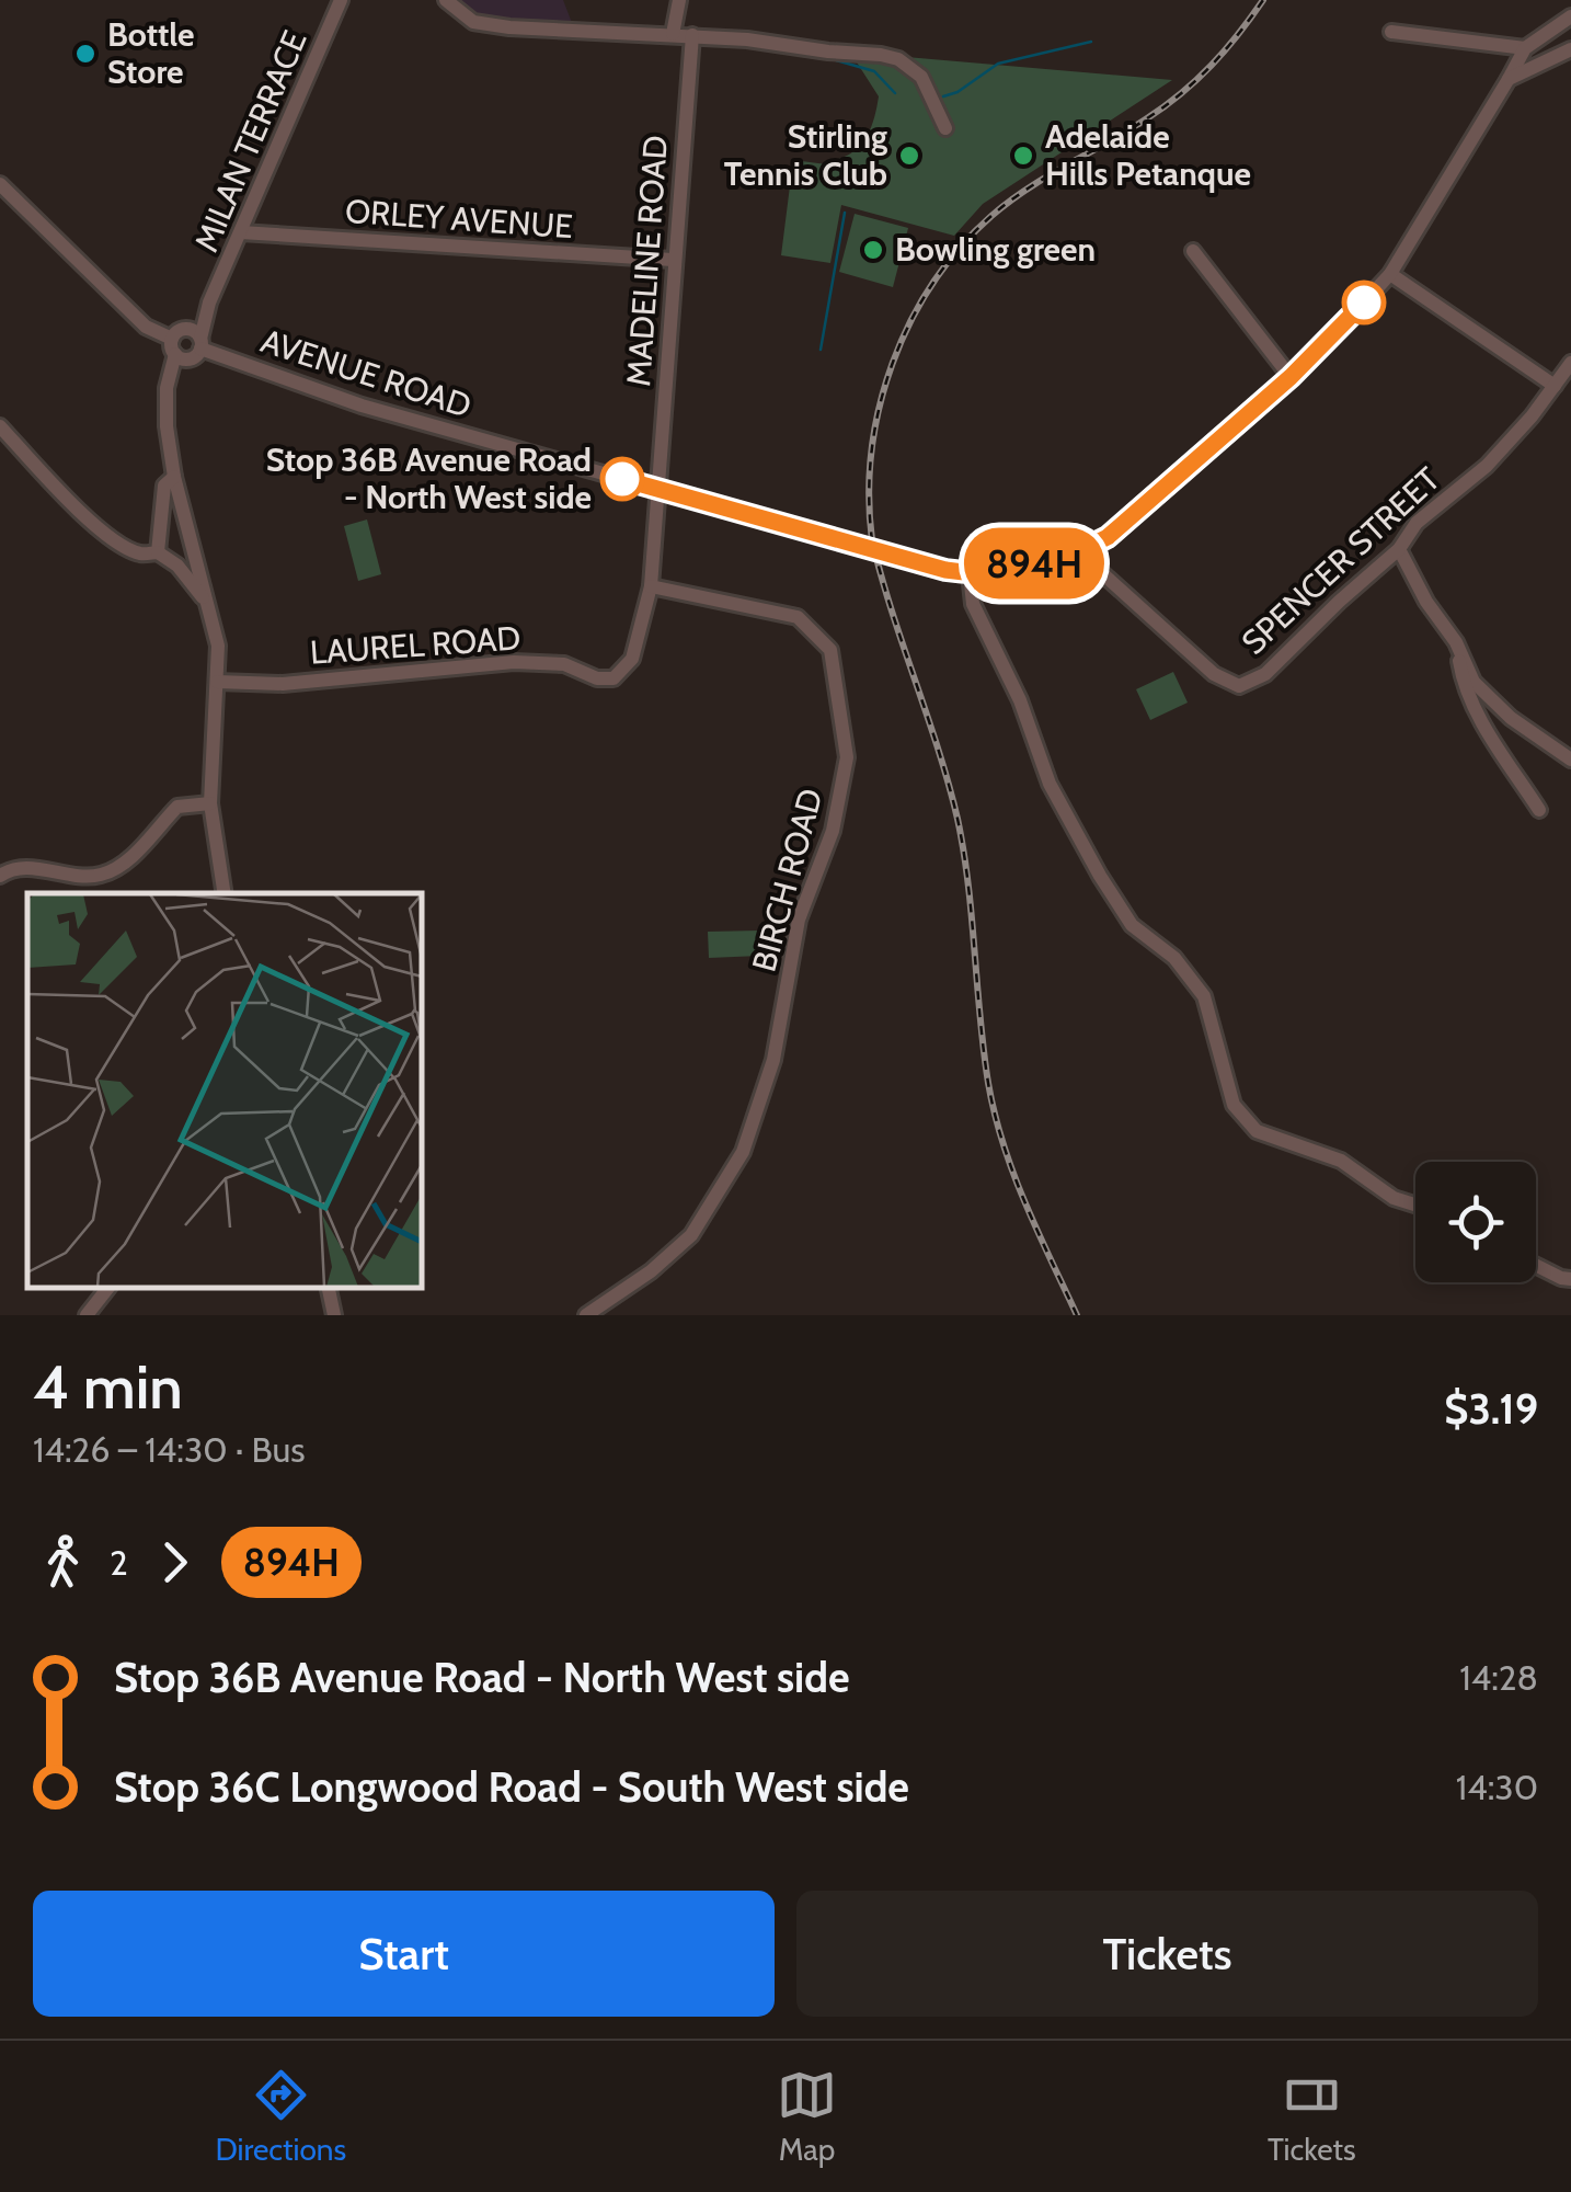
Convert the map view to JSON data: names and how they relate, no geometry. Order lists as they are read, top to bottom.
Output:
{
  "streets": {
    "street": [
      "MILAN TERRACE",
      "ORLEY AVENUE",
      "MADELINE ROAD",
      "AVENUE ROAD",
      "SPENCER STREET",
      "LAUREL ROAD",
      "BIRCH ROAD"
    ]
  },
  "crossings": [
    ["MILAN TERRACE", "ORLEY AVENUE"],
    ["MILAN TERRACE", "AVENUE ROAD"],
    ["ORLEY AVENUE", "MADELINE ROAD"],
    ["MADELINE ROAD", "AVENUE ROAD"],
    ["MADELINE ROAD", "LAUREL ROAD"],
    ["AVENUE ROAD", "SPENCER STREET"],
    ["AVENUE ROAD", "LAUREL ROAD"],
    ["LAUREL ROAD", "BIRCH ROAD"]
  ],
  "places": [
    "Bottle Store",
    "Stirling Tennis Club",
    "Adelaide Hills Petanque",
    "Bowling green",
    "Stop 36B Avenue Road - North West side"
  ],
  "lines": ["bus line 894H"],
  "page": {
    "on_map": "894H",
    "heading": ["4 min", "14:26 – 14:30 · Bus", "$3.19"],
    "legs": ["2", "894H"],
    "list": [
      {
        "name": "Stop 36B Avenue Road - North West side",
        "value": "14:28"
      },
      {
        "name": "Stop 36C Longwood Road - South West side",
        "value": "14:30"
      }
    ],
    "buttons": ["Start", "Tickets"],
    "tabs": ["Directions", "Map", "Tickets"]
  }
}
